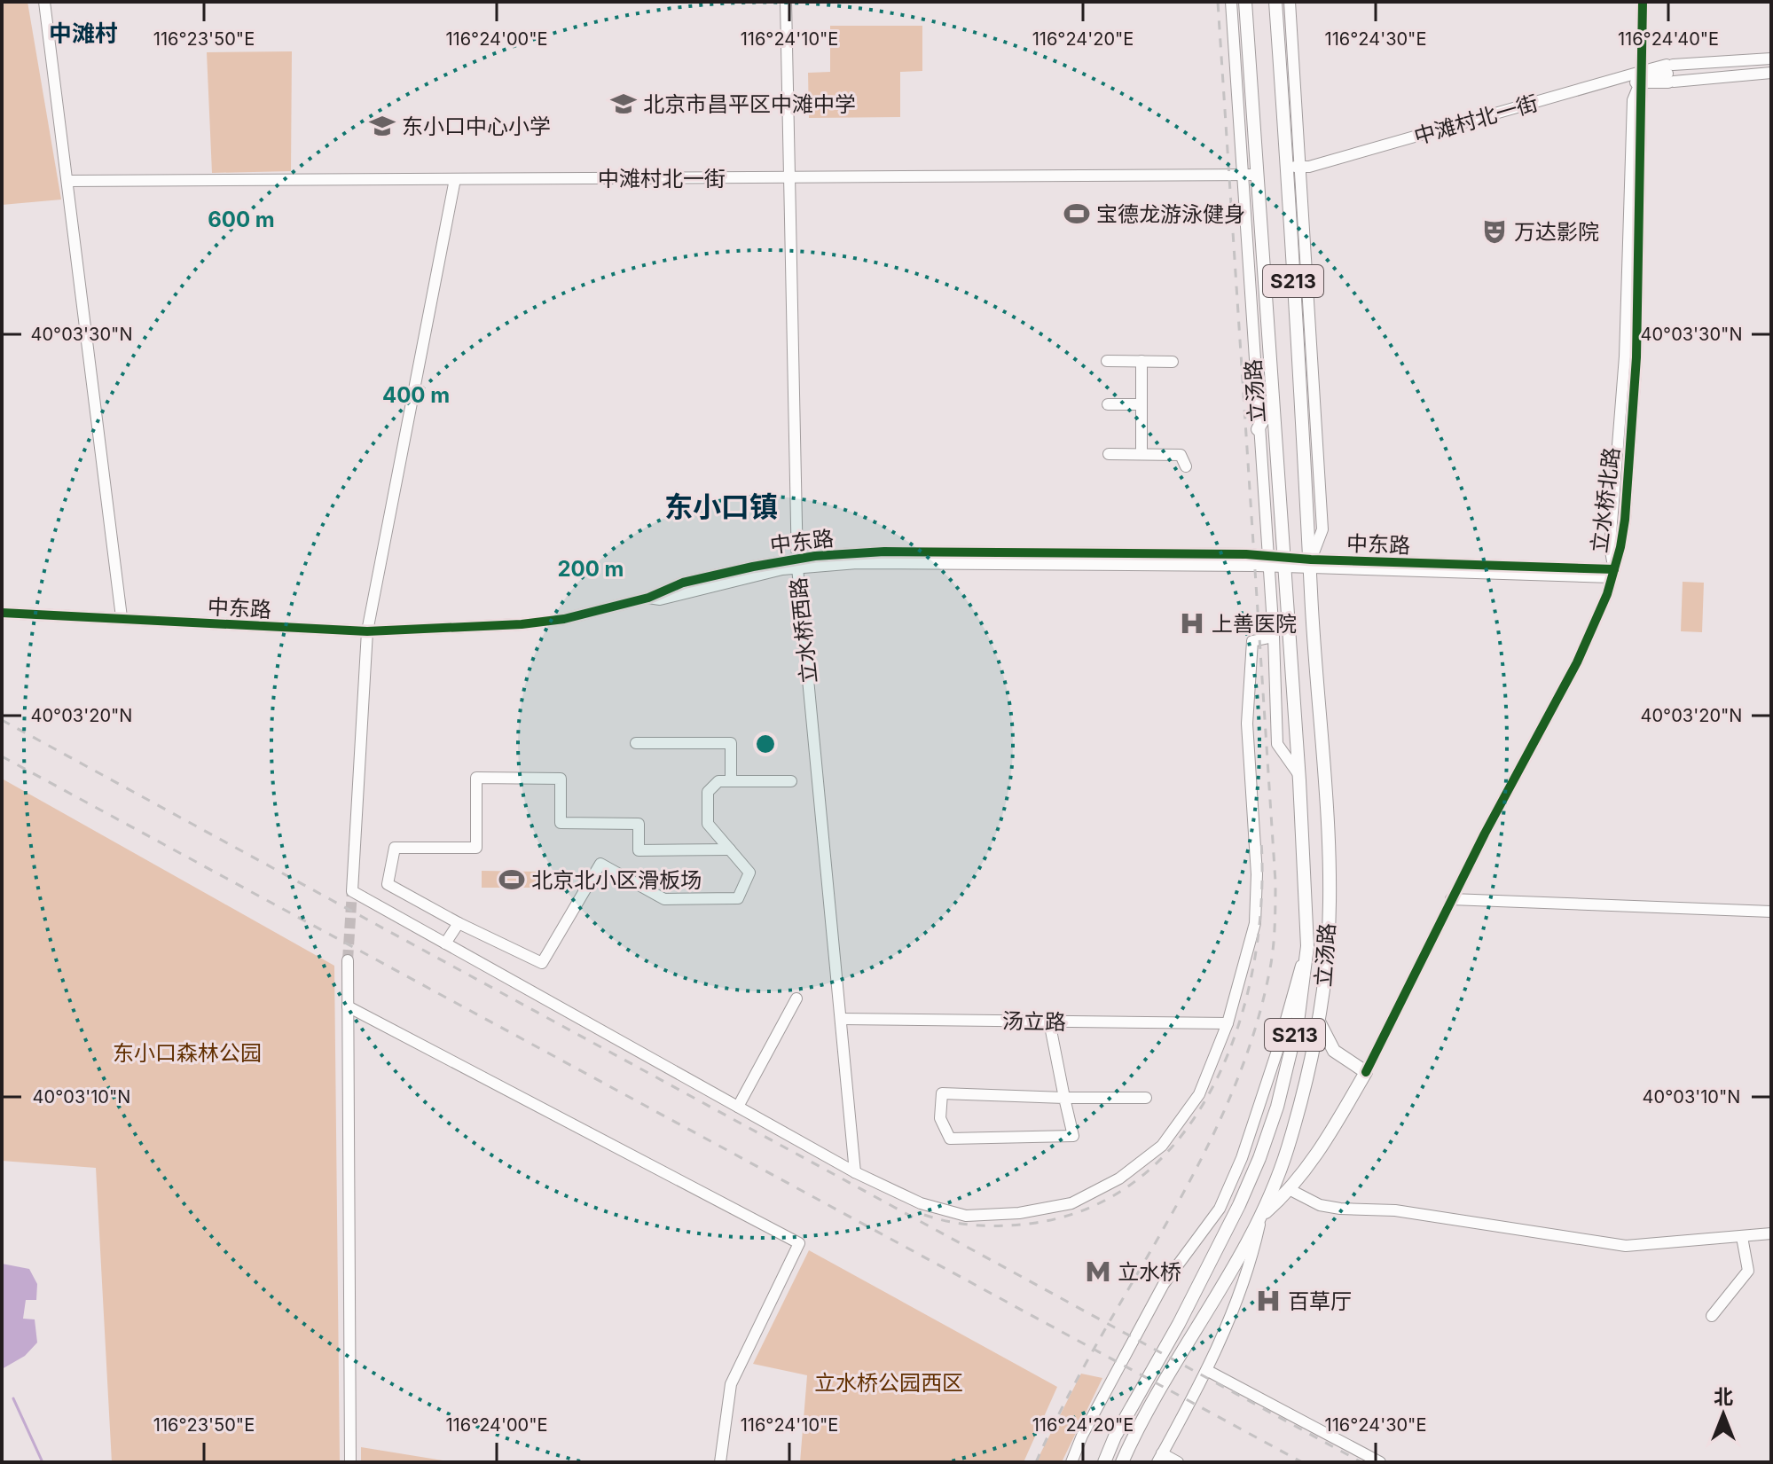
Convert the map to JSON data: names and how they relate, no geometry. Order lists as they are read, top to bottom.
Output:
{
  "streets": {
    "main road": ["S213", "立汤路"],
    "street": [
      "中滩村北一街",
      "立水桥北路",
      "中东路",
      "立水桥西路",
      "汤立路"
    ]
  },
  "crossings": [
    ["中滩村北一街", "立汤路"],
    ["中滩村北一街", "立水桥北路"],
    ["中滩村北一街", "立水桥西路"],
    ["立汤路", "中东路"],
    ["立水桥北路", "中东路"],
    ["中东路", "立水桥西路"],
    ["立水桥西路", "汤立路"]
  ],
  "districts": ["中滩村", "东小口镇"],
  "parks": ["东小口森林公园", "立水桥公园西区"],
  "places": {
    "school or university": ["北京市昌平区中滩中学", "东小口中心小学"],
    "sports": ["宝德龙游泳健身", "北京北小区滑板场"],
    "theatre": ["万达影院"],
    "hospital": ["上善医院", "百草厅"],
    "metro station": ["立水桥"]
  },
  "north": "top",
  "coordinates": [
    "116°23'50\"E",
    "116°24'00\"E",
    "116°24'10\"E",
    "116°24'20\"E",
    "116°24'30\"E",
    "116°24'40\"E",
    "40°03'30\"N",
    "40°03'20\"N",
    "40°03'10\"N"
  ],
  "rings": ["600 m", "400 m", "200 m"]
}
